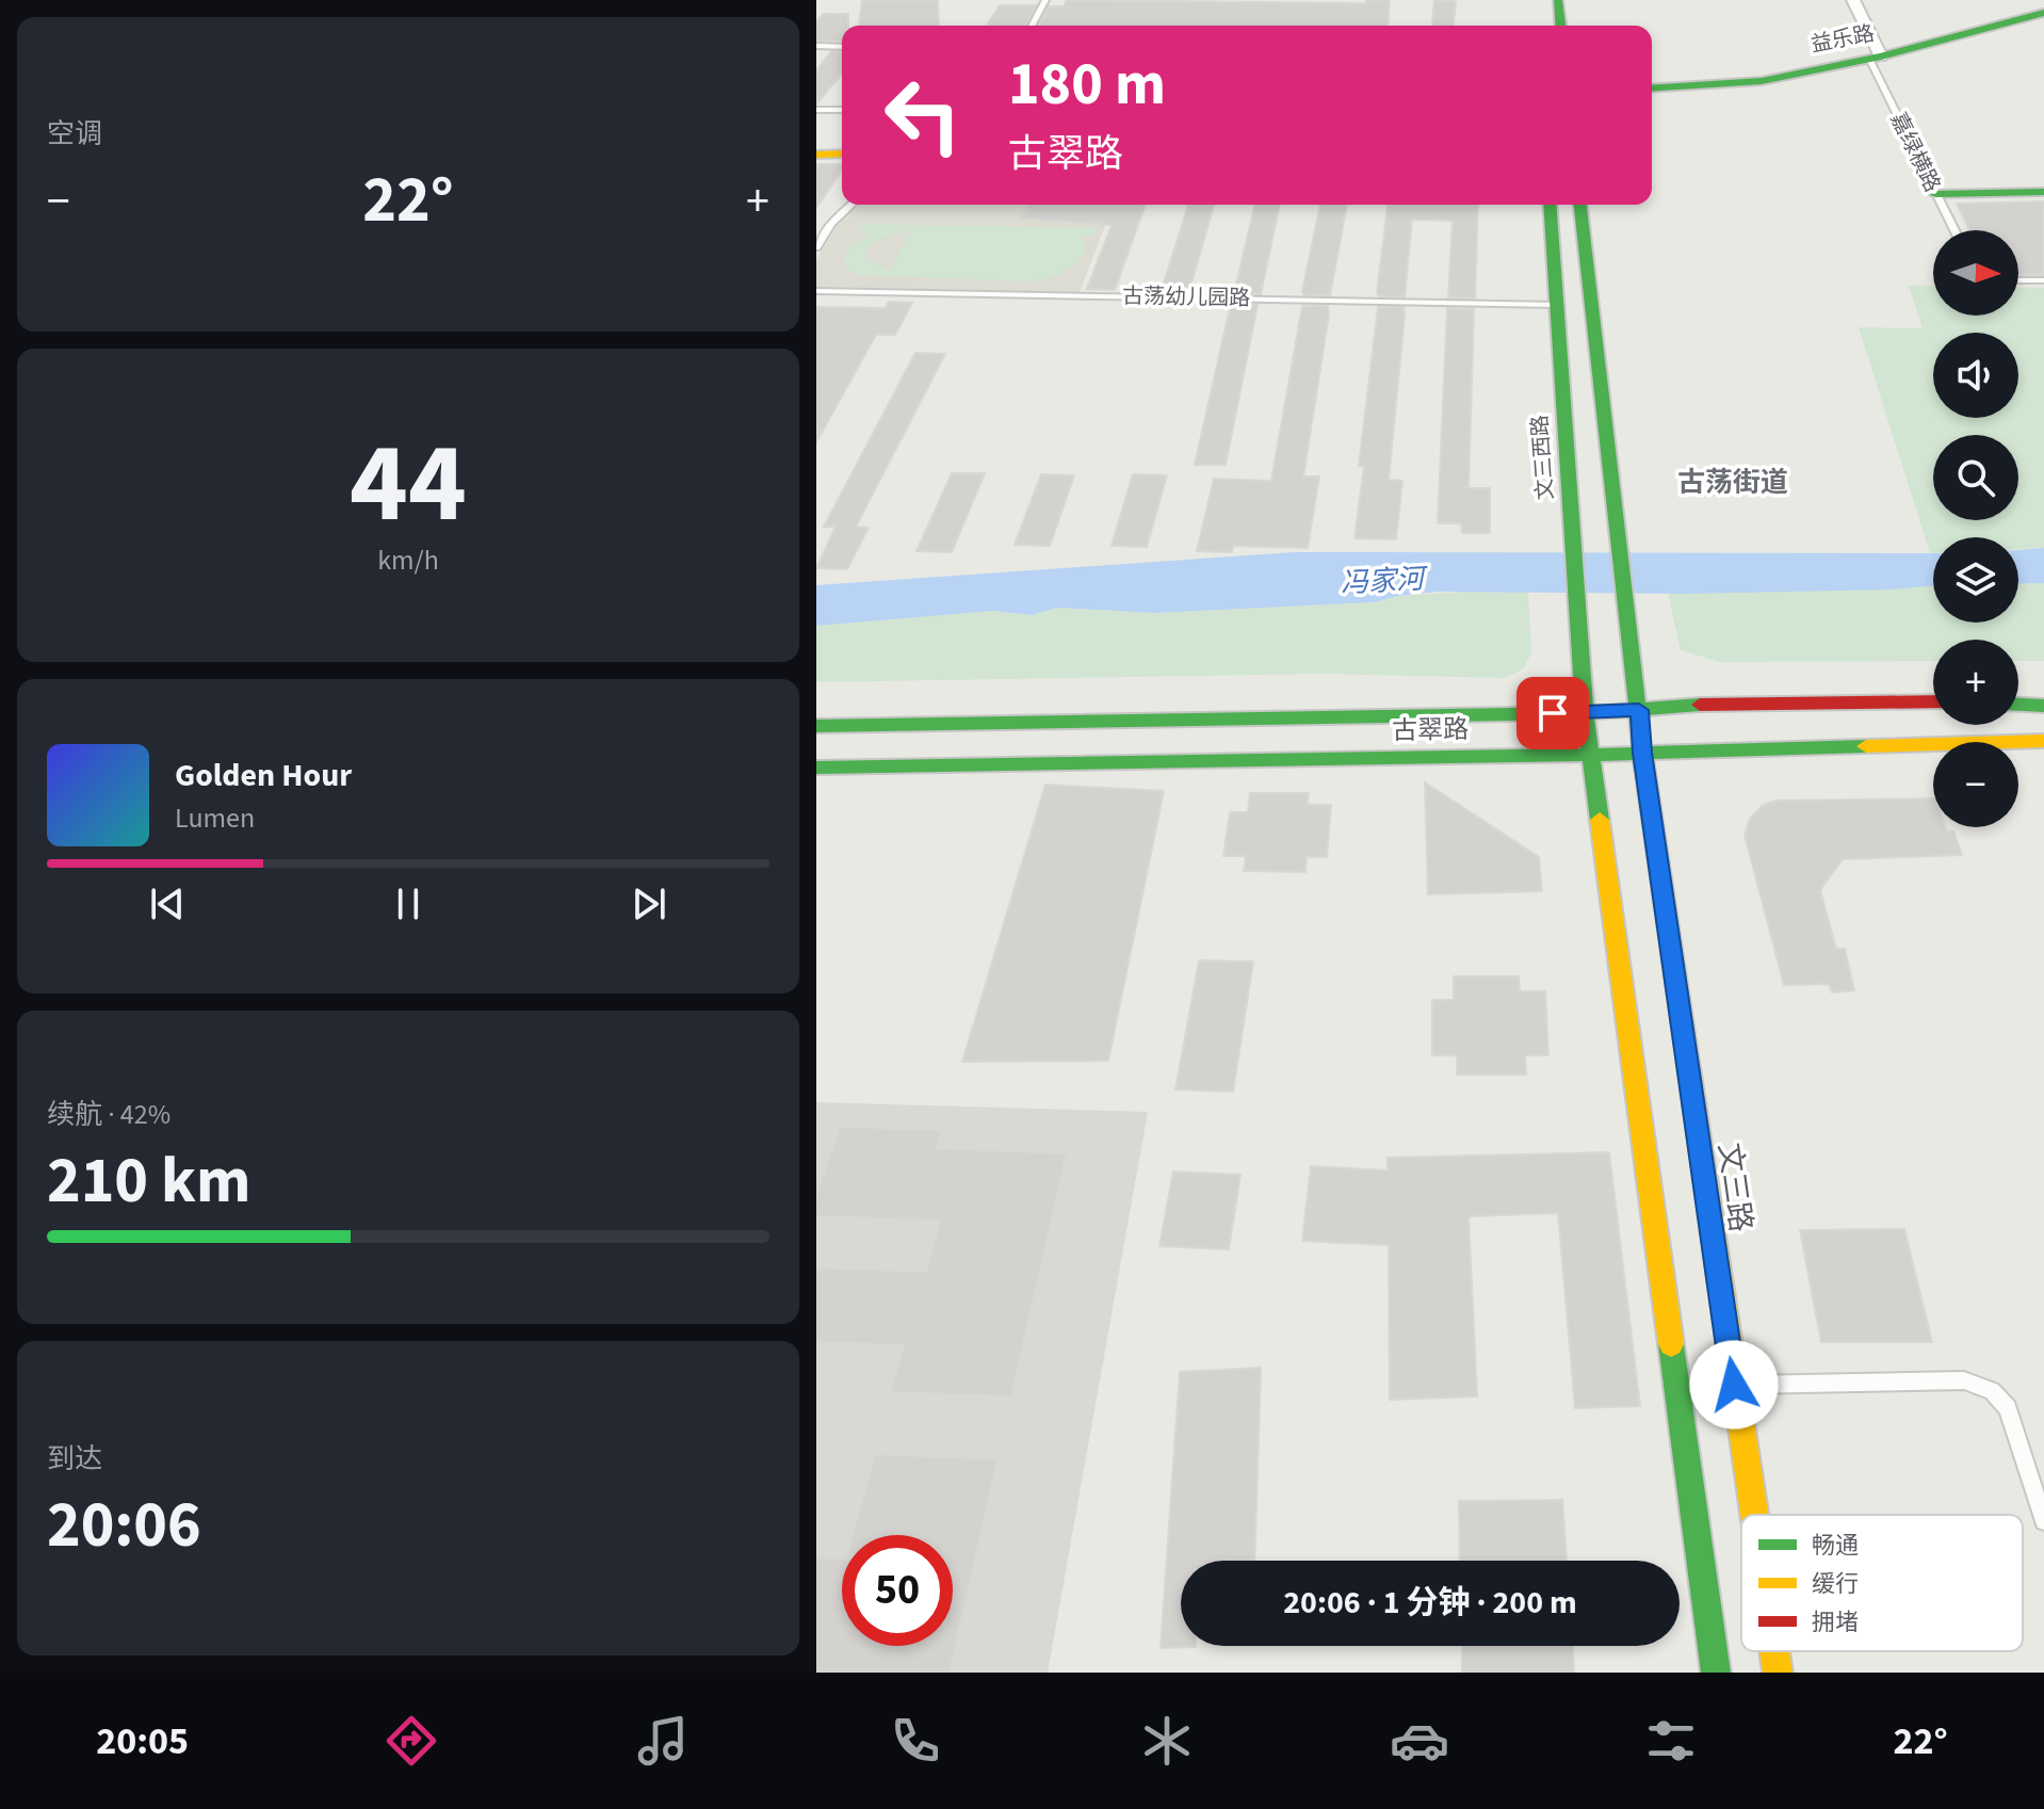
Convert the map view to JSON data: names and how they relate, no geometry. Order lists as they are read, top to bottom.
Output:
{
  "streets": {
    "main road": [
      "益乐路",
      "文三西路",
      "古翠路",
      "文三路"
    ],
    "street": ["嘉绿横路"],
    "lane": ["古荡幼儿园路"]
  },
  "crossings": [
    ["益乐路", "嘉绿横路"],
    ["古荡幼儿园路", "文三西路"],
    ["文三西路", "古翠路"],
    ["古翠路", "文三路"]
  ],
  "districts": ["古荡街道"],
  "water": ["冯家河"],
  "legend": ["畅通", "缓行", "拥堵"],
  "north": "right",
  "page": {
    "tile": [
      "空调",
      ["44", "km/h"],
      ["续航 · 42%", "210 km"],
      ["到达", "20:06"]
    ],
    "turn": ["180 m", "古翠路"],
    "heat": ["−", "22°", "+"],
    "map_buttons": ["+", "−"],
    "song": ["Golden Hour", "Lumen"],
    "limit": "50",
    "trip": "20:06 · 1 分钟 · 200 m",
    "tabs": ["20:05", "22°"]
  }
}
